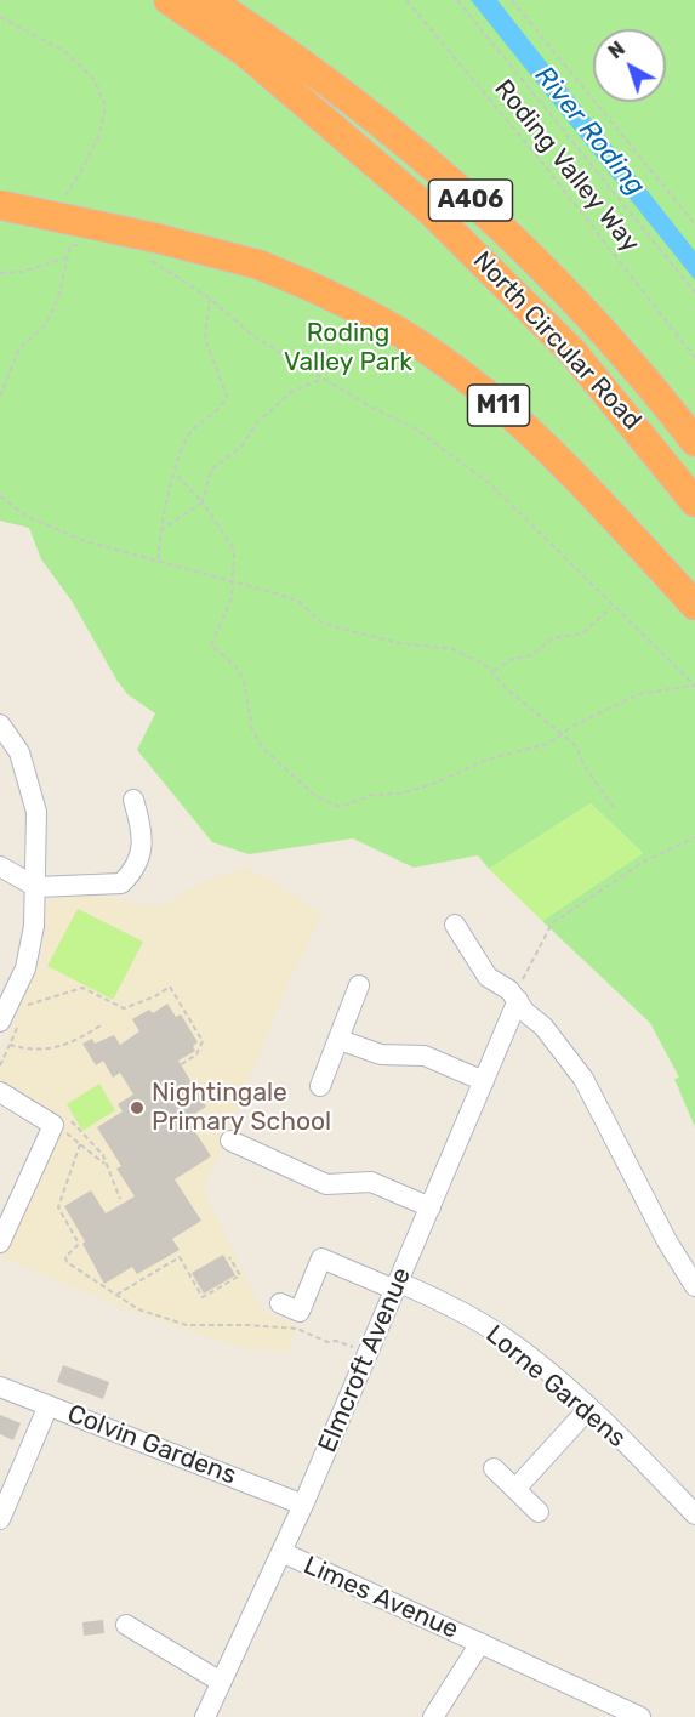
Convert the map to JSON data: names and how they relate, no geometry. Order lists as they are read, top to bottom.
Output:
{
  "streets": {
    "highway": ["A406", "North Circular Road", "M11"],
    "street": [
      "Elmcroft Avenue",
      "Lorne Gardens",
      "Colvin Gardens",
      "Limes Avenue"
    ],
    "path": ["Roding Valley Way"]
  },
  "crossings": [
    ["Elmcroft Avenue", "Lorne Gardens"],
    ["Elmcroft Avenue", "Colvin Gardens"],
    ["Elmcroft Avenue", "Limes Avenue"]
  ],
  "water": ["River Roding"],
  "parks": ["Roding Valley Park"],
  "places": ["Nightingale Primary School"],
  "north": "top left"
}
